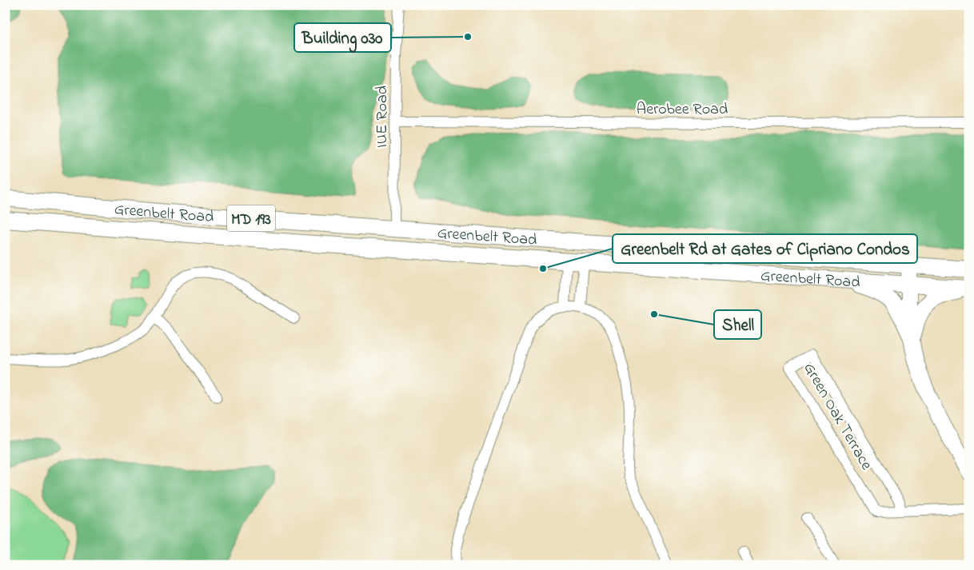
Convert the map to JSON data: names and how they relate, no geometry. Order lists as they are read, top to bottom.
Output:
{
  "streets": {
    "main road": ["Greenbelt Road", "MD 193"],
    "street": ["Aerobee Road", "IUE Road", "Green Oak Terrace"]
  },
  "crossings": [
    ["Aerobee Road", "IUE Road"],
    ["IUE Road", "Greenbelt Road"]
  ],
  "places": ["Building 030", "Greenbelt Rd at Gates of Cipriano Condos", "Shell"]
}
